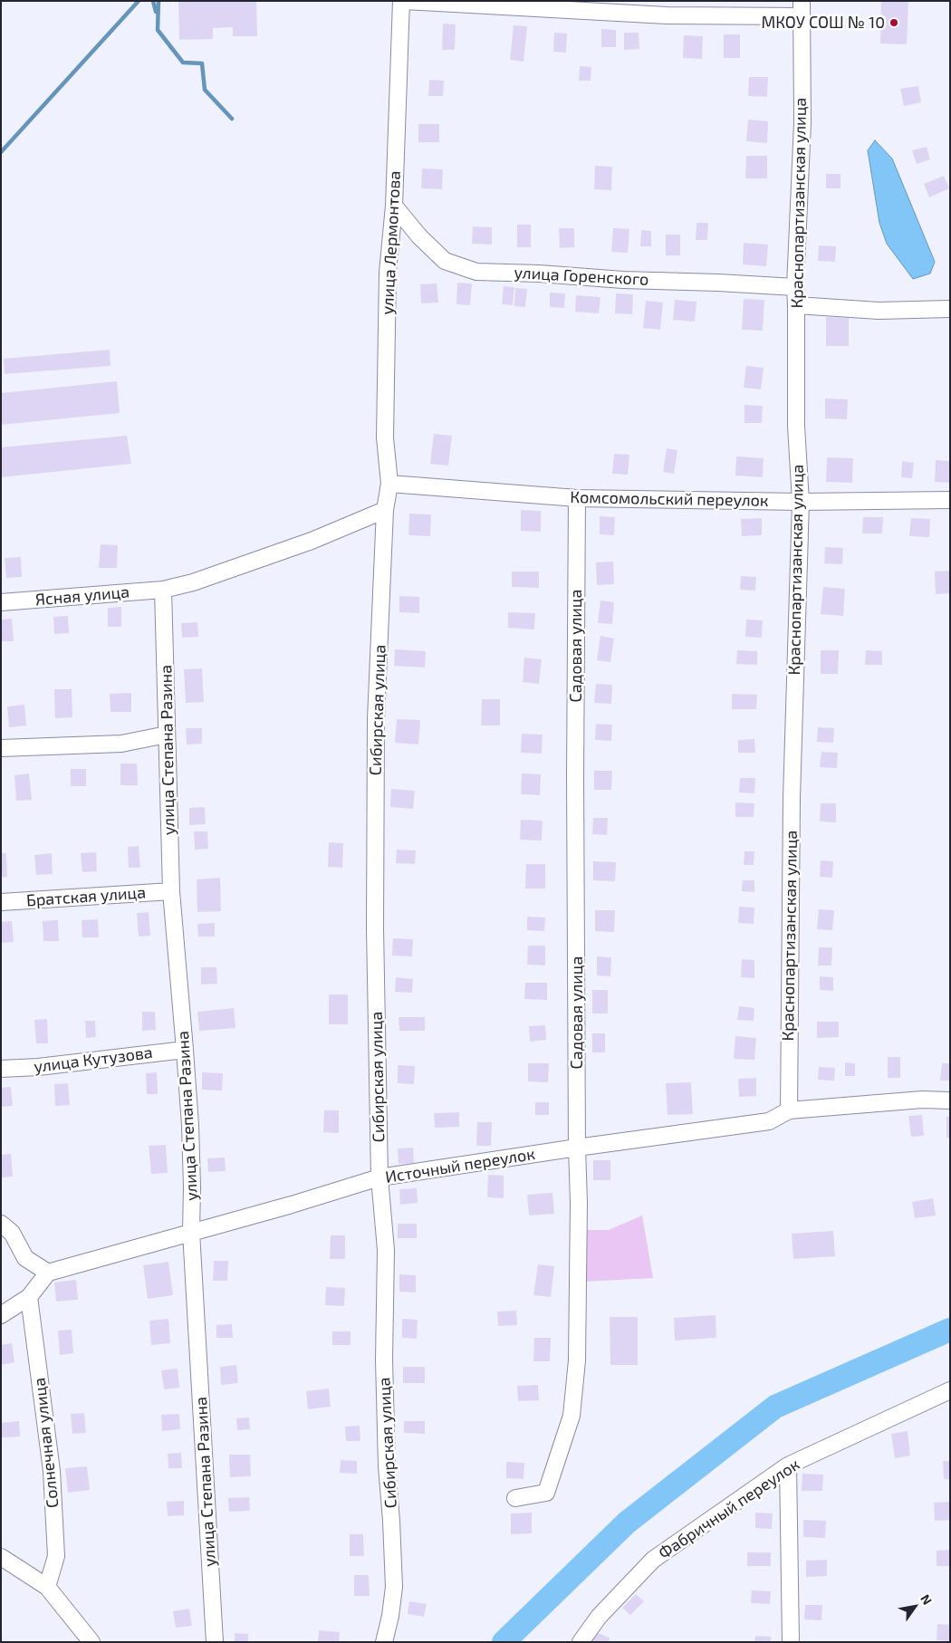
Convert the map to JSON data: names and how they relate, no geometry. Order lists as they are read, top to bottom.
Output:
{
  "streets": {
    "street": [
      "Краснопартизанская улица",
      "улица Лермонтова",
      "улица Горенского",
      "Комсомольский переулок",
      "Ясная улица",
      "Садовая улица",
      "Сибирская улица",
      "улица Степана Разина",
      "Братская улица",
      "улица Кутузова",
      "Источный переулок",
      "Солнечная улица",
      "Фабричный переулок"
    ]
  },
  "crossings": [
    ["Краснопартизанская улица", "улица Горенского"],
    ["Краснопартизанская улица", "Комсомольский переулок"],
    ["Краснопартизанская улица", "Источный переулок"],
    ["улица Лермонтова", "улица Горенского"],
    ["улица Лермонтова", "Комсомольский переулок"],
    ["улица Лермонтова", "Ясная улица"],
    ["улица Лермонтова", "Сибирская улица"],
    ["Комсомольский переулок", "Садовая улица"],
    ["Ясная улица", "Сибирская улица"],
    ["Ясная улица", "улица Степана Разина"],
    ["Садовая улица", "Источный переулок"],
    ["Сибирская улица", "Источный переулок"],
    ["улица Степана Разина", "Братская улица"],
    ["улица Степана Разина", "улица Кутузова"],
    ["улица Степана Разина", "Источный переулок"]
  ],
  "places": ["МКОУ СОШ № 10"],
  "north": "top right"
}
